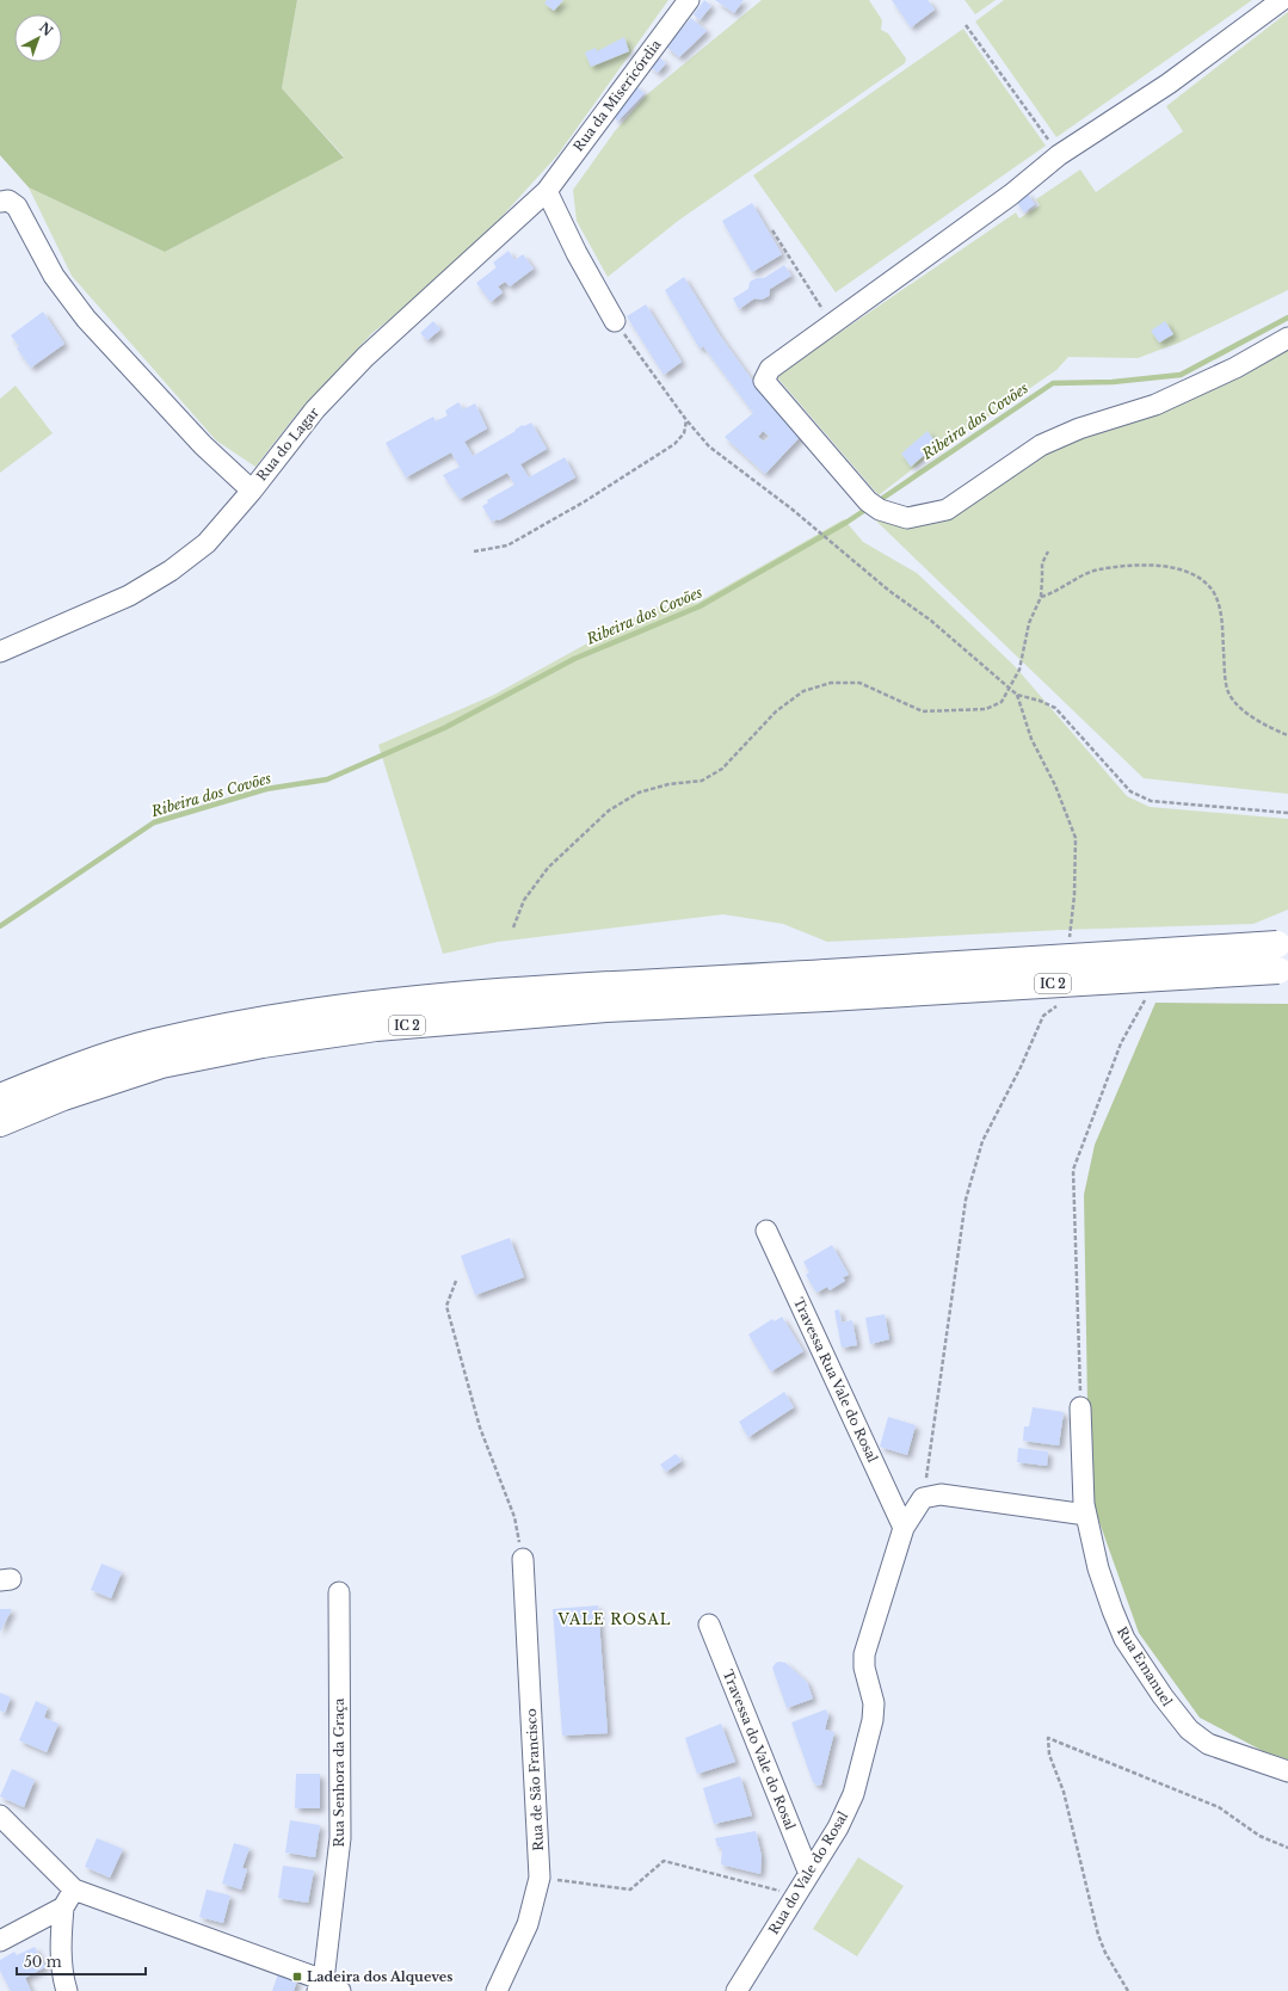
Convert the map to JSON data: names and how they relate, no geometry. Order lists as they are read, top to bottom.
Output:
{
  "streets": {
    "highway": ["IC 2"],
    "street": [
      "Rua da Misericórdia",
      "Rua do Lagar",
      "Travessa Rua Vale do Rosal",
      "Rua Emanuel",
      "Travessa do Vale do Rosal",
      "Rua Senhora da Graça",
      "Rua de São Francisco",
      "Rua do Vale do Rosal"
    ]
  },
  "crossings": [
    ["Rua da Misericórdia", "Rua do Lagar"],
    ["Travessa Rua Vale do Rosal", "Rua do Vale do Rosal"],
    ["Travessa do Vale do Rosal", "Rua do Vale do Rosal"]
  ],
  "districts": ["VALE ROSAL"],
  "water": ["Ribeira dos Covões"],
  "places": {
    "transit": ["Ladeira dos Alqueves"]
  },
  "scale_bar": "50 m",
  "north": "top right"
}
